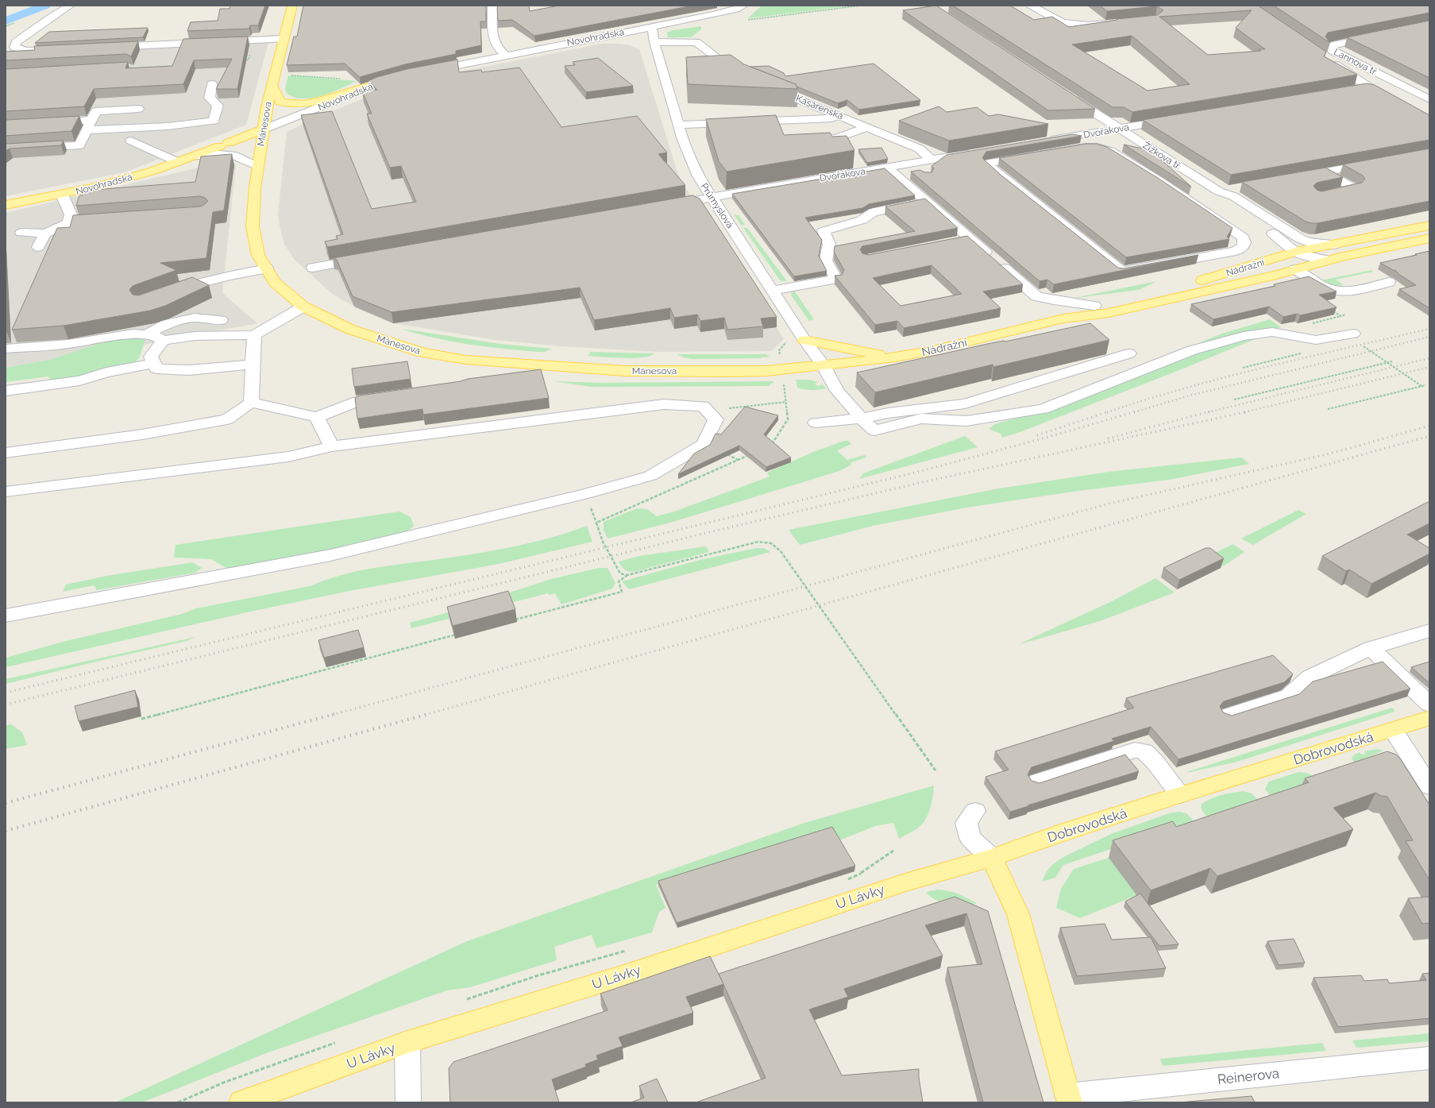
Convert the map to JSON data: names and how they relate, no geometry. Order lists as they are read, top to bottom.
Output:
{
  "streets": {
    "main road": [
      "Novohradská",
      "Mánesova",
      "Nádražní",
      "Dobrovodská",
      "U Lávky"
    ],
    "street": [
      "Lannova tř.",
      "Kasárenská",
      "Dvořákova",
      "Žižkova tř.",
      "Průmyslová",
      "Reinerova"
    ]
  },
  "crossings": [
    ["Novohradská", "Mánesova"],
    ["Novohradská", "Průmyslová"],
    ["Kasárenská", "Dvořákova"],
    ["Mánesova", "Průmyslová"],
    ["Mánesova", "Nádražní"],
    ["Dvořákova", "Žižkova tř."],
    ["Dvořákova", "Průmyslová"],
    ["Žižkova tř.", "Nádražní"],
    ["Průmyslová", "Nádražní"],
    ["Dobrovodská", "U Lávky"]
  ]
}
